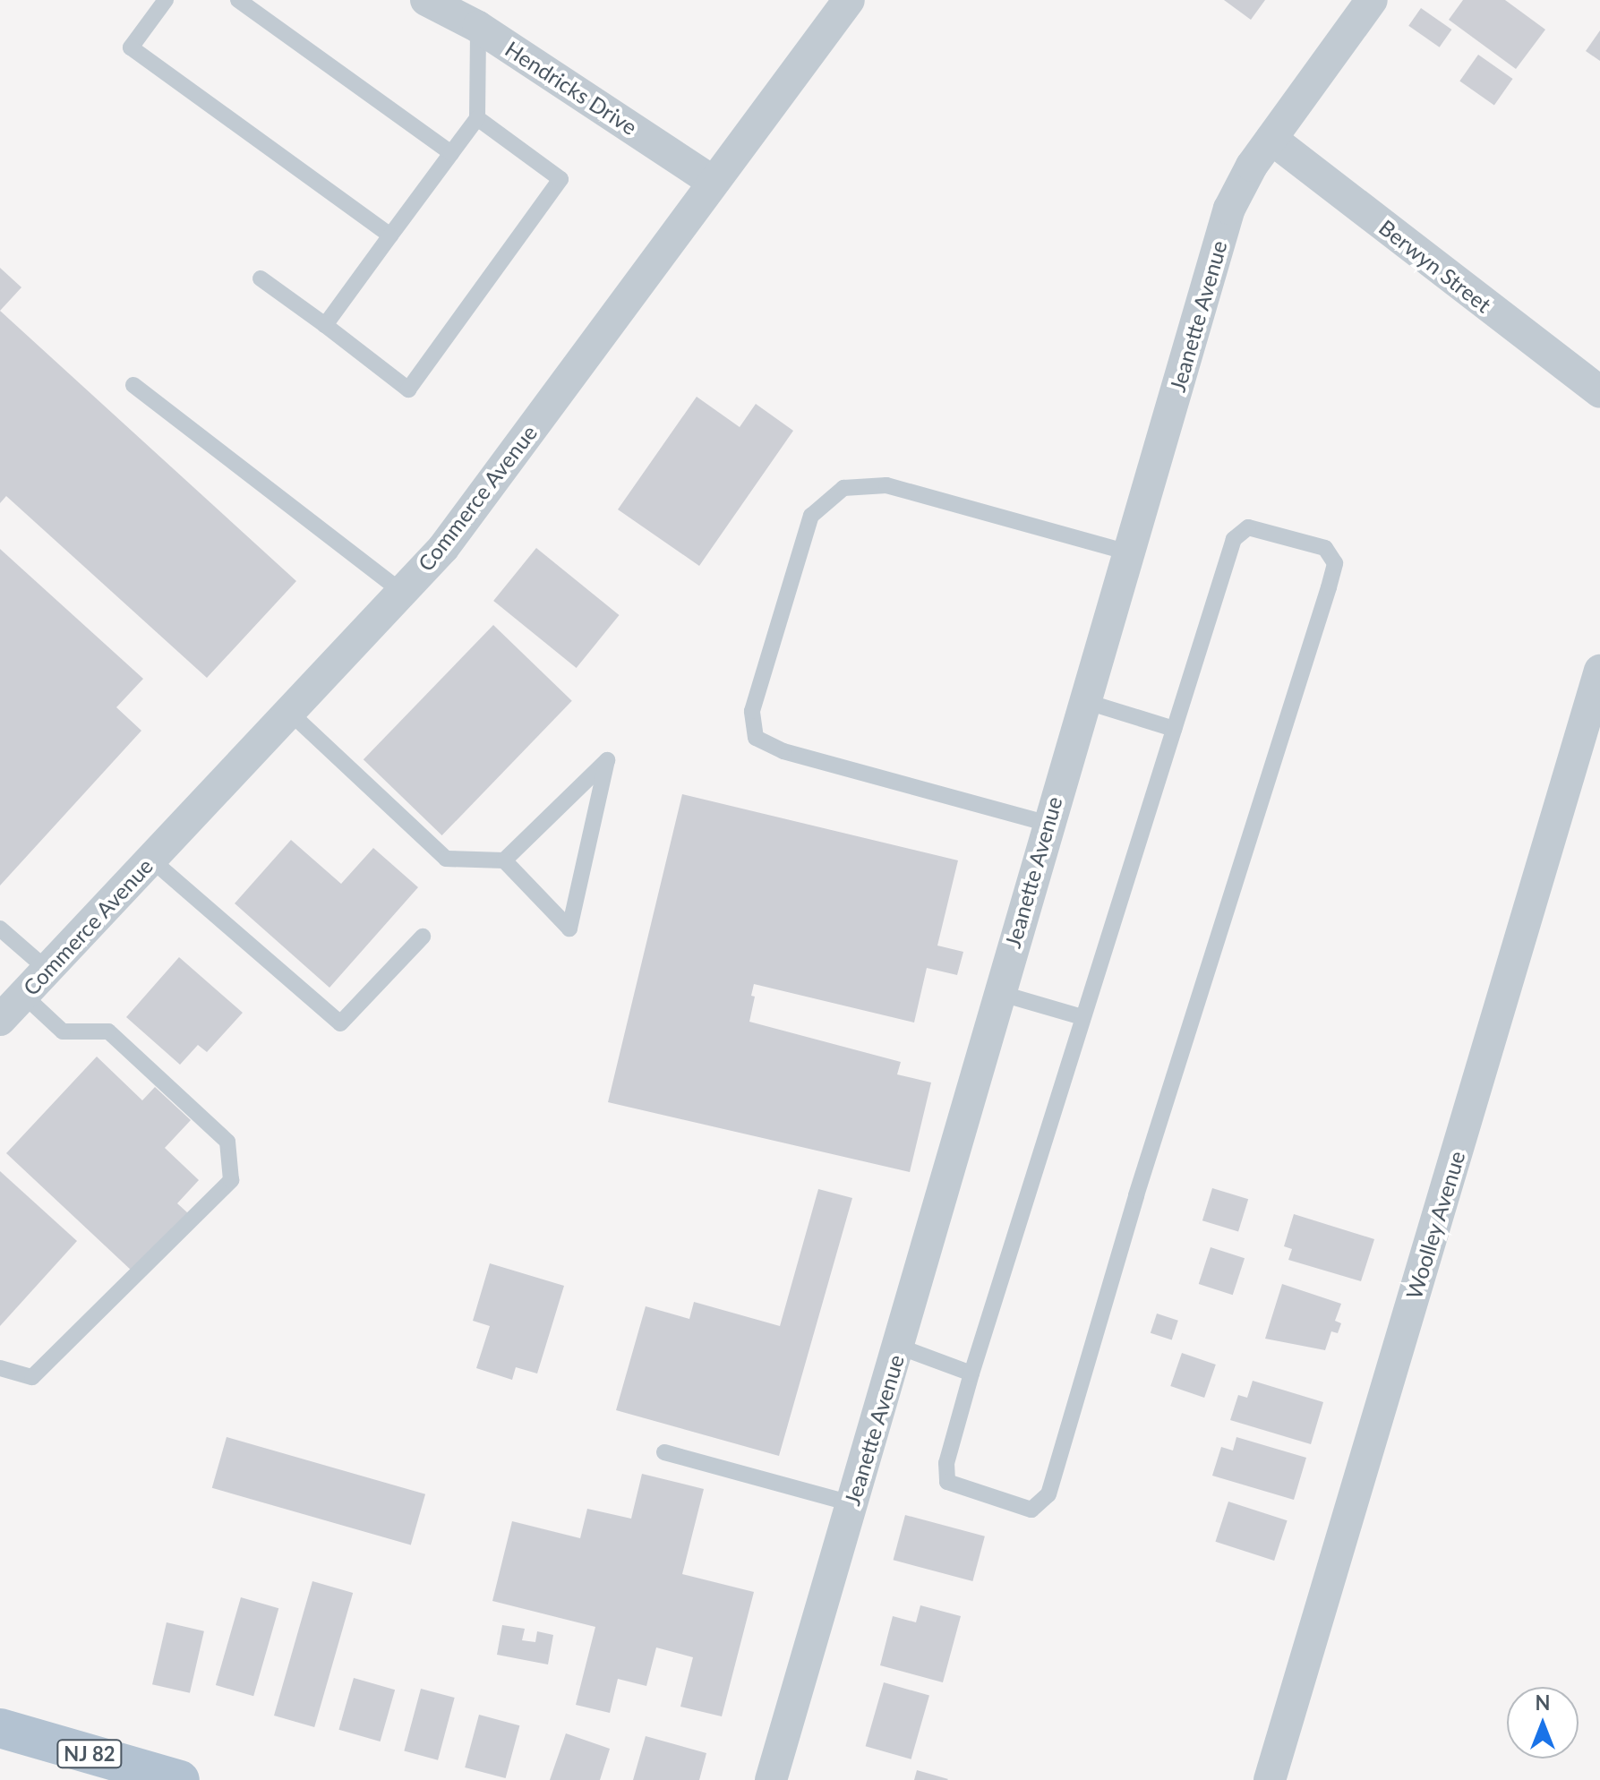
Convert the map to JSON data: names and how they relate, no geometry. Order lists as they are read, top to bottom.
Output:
{
  "streets": {
    "main road": ["NJ 82"],
    "street": [
      "Hendricks Drive",
      "Berwyn Street",
      "Jeanette Avenue",
      "Commerce Avenue",
      "Woolley Avenue"
    ]
  },
  "crossings": [
    ["Hendricks Drive", "Commerce Avenue"],
    ["Berwyn Street", "Jeanette Avenue"]
  ],
  "north": "top"
}
